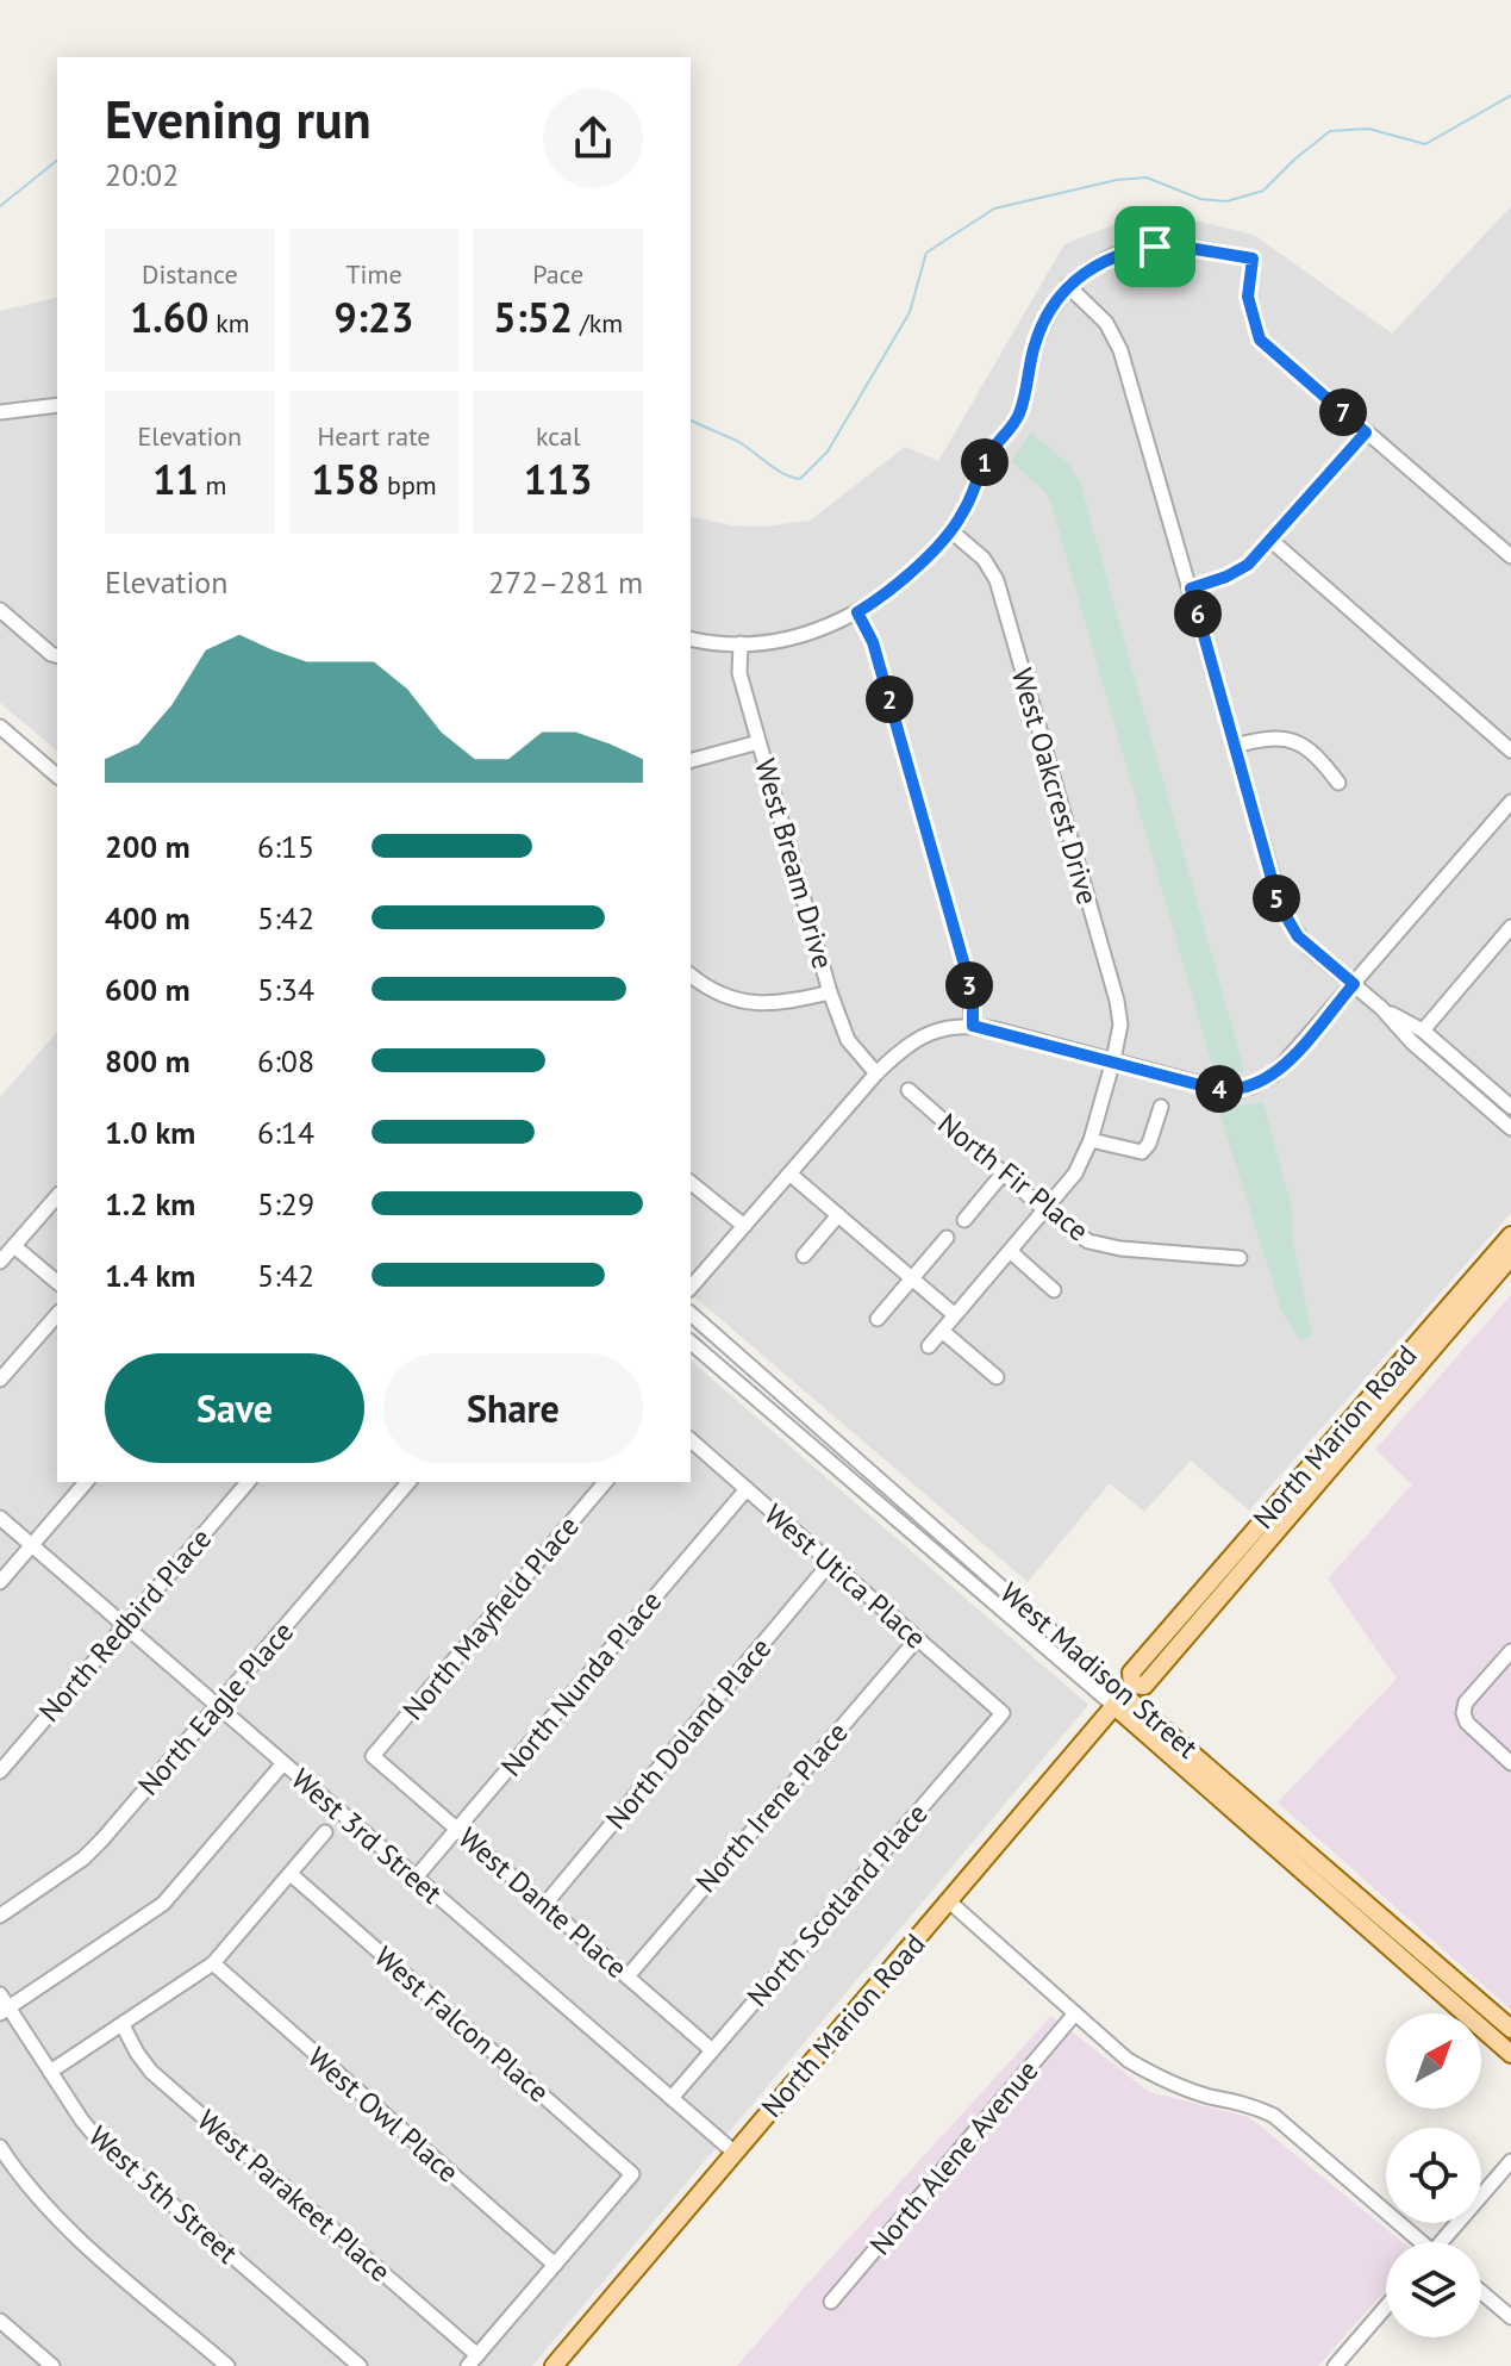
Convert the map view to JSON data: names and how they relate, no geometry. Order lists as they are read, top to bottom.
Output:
{
  "streets": {
    "main road": ["North Marion Road", "West Madison Street"],
    "street": [
      "West Oakcrest Drive",
      "West Bream Drive",
      "North Fir Place",
      "West Utica Place",
      "North Mayfield Place",
      "North Redbird Place",
      "North Nunda Place",
      "North Eagle Place",
      "North Doland Place",
      "North Irene Place",
      "West 3rd Street",
      "West Dante Place",
      "North Scotland Place",
      "West Falcon Place",
      "West Owl Place",
      "North Alene Avenue",
      "West 5th Street",
      "West Parakeet Place"
    ]
  },
  "crossings": [
    ["West Oakcrest Drive", "North Fir Place"],
    ["North Marion Road", "West Madison Street"],
    ["North Marion Road", "West 3rd Street"],
    ["West Utica Place", "North Nunda Place"],
    ["West Utica Place", "North Doland Place"],
    ["West Utica Place", "North Irene Place"],
    ["West Utica Place", "North Scotland Place"],
    ["North Mayfield Place", "West Dante Place"],
    ["North Redbird Place", "West 3rd Street"],
    ["North Nunda Place", "West 3rd Street"],
    ["North Nunda Place", "West Dante Place"],
    ["North Eagle Place", "West 3rd Street"],
    ["North Doland Place", "West Dante Place"],
    ["North Irene Place", "West Dante Place"],
    ["West 3rd Street", "North Scotland Place"],
    ["West Dante Place", "North Scotland Place"],
    ["West Falcon Place", "West Owl Place"]
  ],
  "north": "top right",
  "page": {
    "heading": ["Evening run", "20:02"],
    "stats": [
      ["Distance", "1.60 km"],
      ["Time", "9:23"],
      ["Pace", "5:52 /km"],
      ["Elevation", "11 m"],
      ["Heart rate", "158 bpm"],
      ["kcal", "113"]
    ],
    "pins": [
      "7",
      "1",
      "6",
      "2",
      "5",
      "3",
      "4"
    ],
    "chart": ["Elevation", "272–281 m"],
    "list": [
      {
        "name": "200 m",
        "note": "6:15"
      },
      {
        "name": "400 m",
        "note": "5:42"
      },
      {
        "name": "600 m",
        "note": "5:34"
      },
      {
        "name": "800 m",
        "note": "6:08"
      },
      {
        "name": "1.0 km",
        "note": "6:14"
      },
      {
        "name": "1.2 km",
        "note": "5:29"
      },
      {
        "name": "1.4 km",
        "note": "5:42"
      }
    ],
    "buttons": ["Save", "Share"]
  }
}
